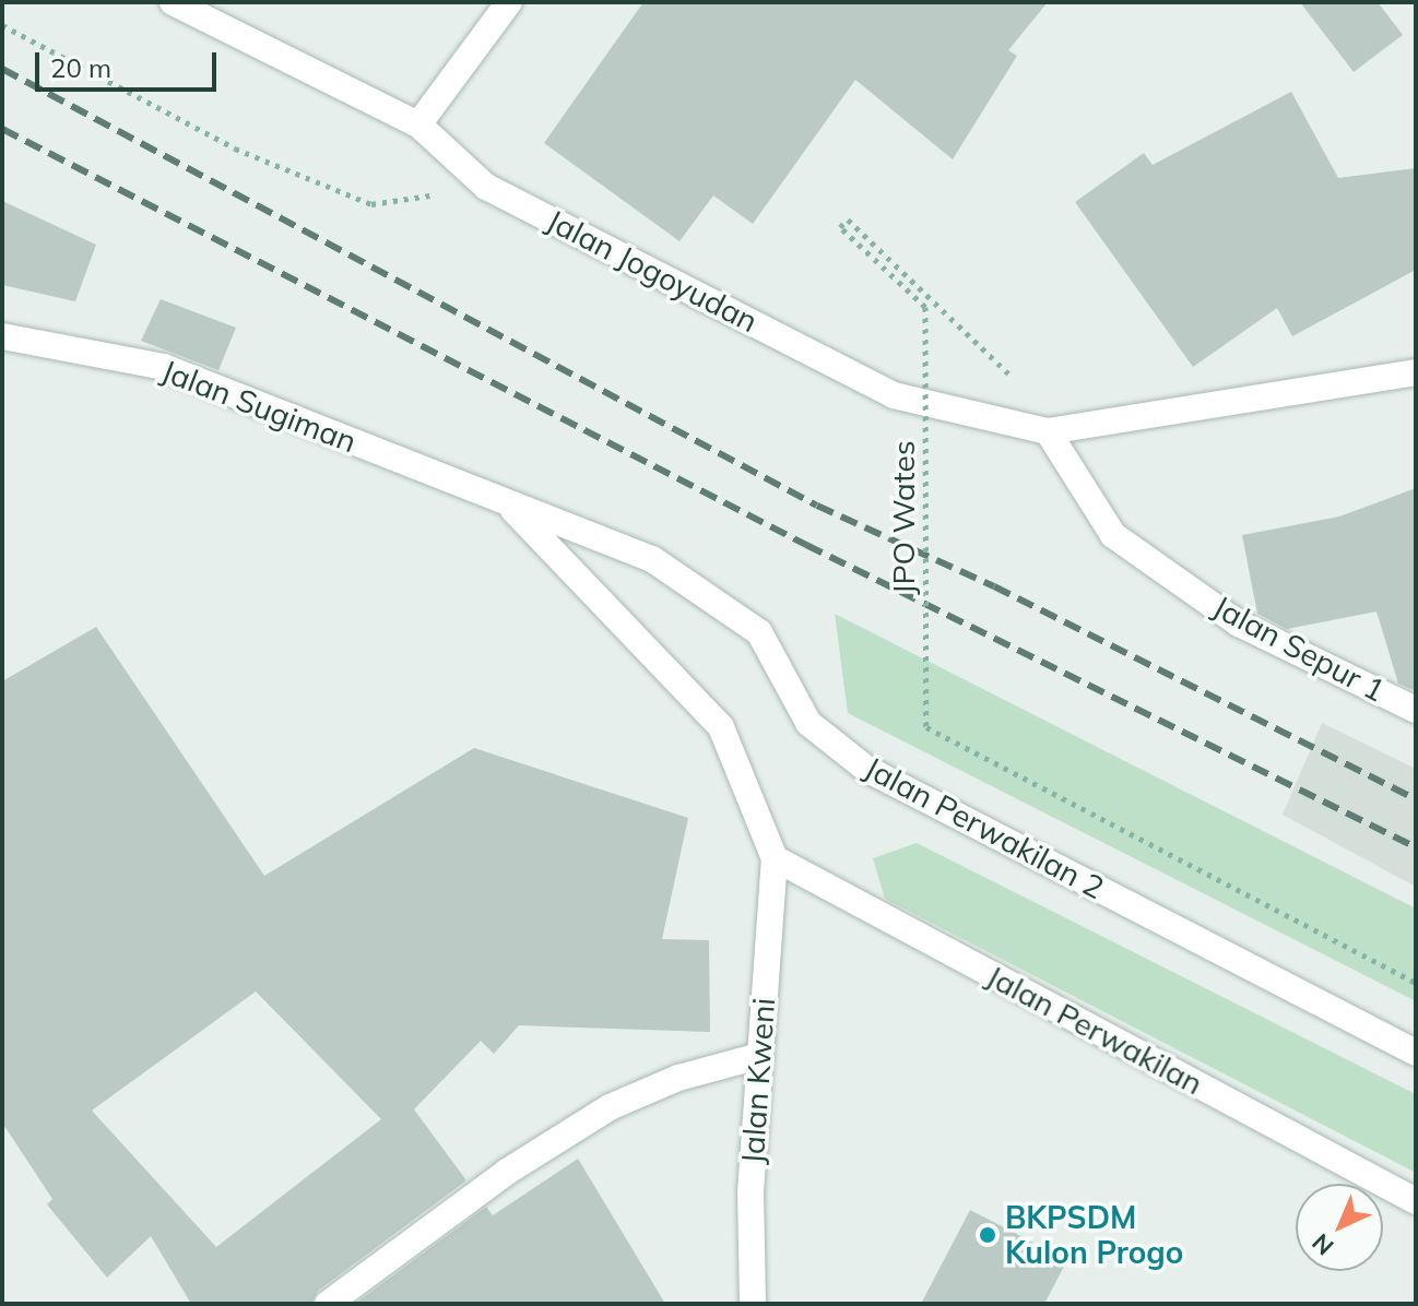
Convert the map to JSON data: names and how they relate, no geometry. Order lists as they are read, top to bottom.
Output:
{
  "streets": {
    "main road": [
      "Jalan Jogoyudan",
      "Jalan Sugiman",
      "Jalan Sepur 1",
      "Jalan Perwakilan 2",
      "Jalan Perwakilan",
      "Jalan Kweni"
    ],
    "path": ["JPO Wates"]
  },
  "crossings": [
    ["Jalan Jogoyudan", "JPO Wates"],
    ["Jalan Jogoyudan", "Jalan Sepur 1"],
    ["Jalan Sugiman", "Jalan Perwakilan 2"],
    ["JPO Wates", "Jalan Sepur 1"],
    ["Jalan Perwakilan", "Jalan Kweni"]
  ],
  "places": ["BKPSDM Kulon Progo"],
  "scale_bar": "20 m",
  "north": "bottom left"
}
